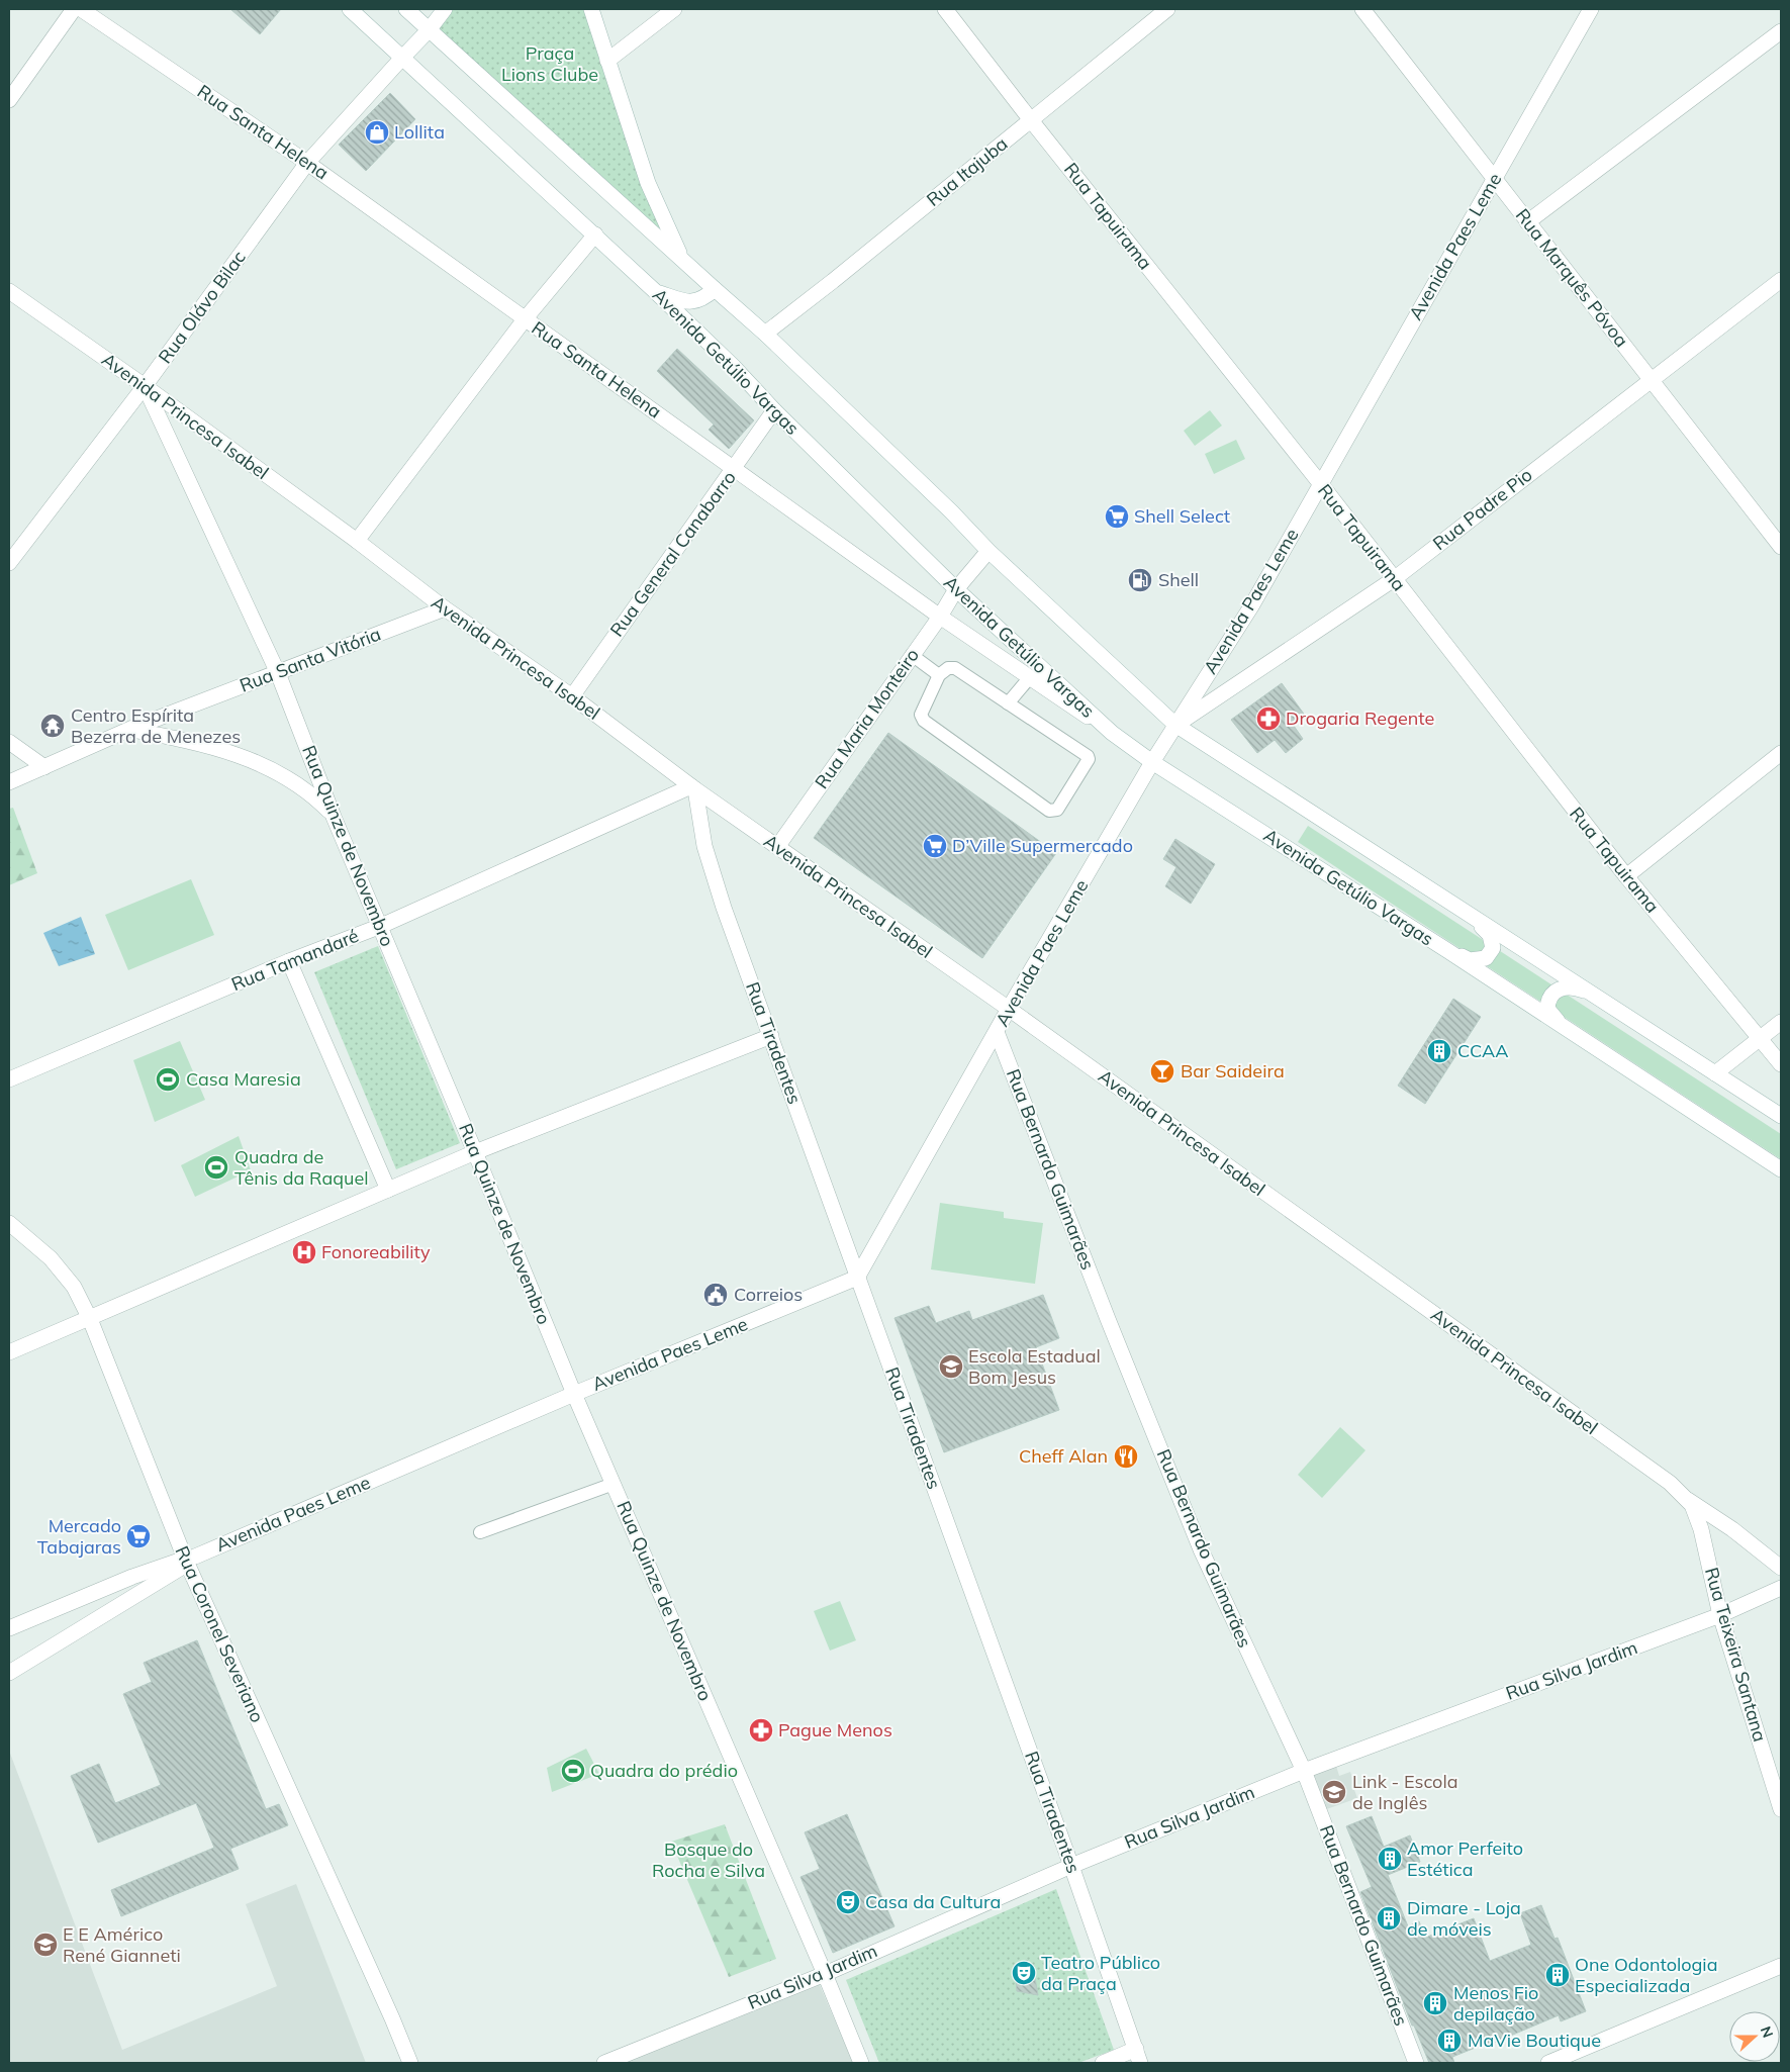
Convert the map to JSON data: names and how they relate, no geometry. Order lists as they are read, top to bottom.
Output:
{
  "streets": {
    "street": [
      "Rua Santa Helena",
      "Rua Itajuba",
      "Rua Tapuirama",
      "Avenida Paes Leme",
      "Rua Marquês Póvoa",
      "Rua Olávo Bilac",
      "Avenida Getúlio Vargas",
      "Avenida Princesa Isabel",
      "Rua Padre Pio",
      "Rua General Canabarro",
      "Rua Santa Vitória",
      "Rua Maria Monteiro",
      "Rua Quinze de Novembro",
      "Rua Tamandaré",
      "Rua Tiradentes",
      "Rua Bernardo Guimarães",
      "Rua Coronel Severiano",
      "Rua Teixeira Santana",
      "Rua Silva Jardim"
    ]
  },
  "crossings": [
    ["Rua Santa Helena", "Rua Olávo Bilac"],
    ["Rua Santa Helena", "Avenida Getúlio Vargas"],
    ["Rua Santa Helena", "Rua General Canabarro"],
    ["Rua Santa Helena", "Rua Maria Monteiro"],
    ["Rua Itajuba", "Rua Tapuirama"],
    ["Rua Tapuirama", "Avenida Paes Leme"],
    ["Rua Tapuirama", "Rua Padre Pio"],
    ["Avenida Paes Leme", "Rua Marquês Póvoa"],
    ["Avenida Paes Leme", "Avenida Getúlio Vargas"],
    ["Avenida Paes Leme", "Avenida Princesa Isabel"],
    ["Avenida Paes Leme", "Rua Padre Pio"],
    ["Avenida Paes Leme", "Rua Quinze de Novembro"],
    ["Avenida Paes Leme", "Rua Tiradentes"],
    ["Avenida Paes Leme", "Rua Bernardo Guimarães"],
    ["Avenida Paes Leme", "Rua Coronel Severiano"],
    ["Rua Marquês Póvoa", "Rua Padre Pio"],
    ["Rua Olávo Bilac", "Avenida Getúlio Vargas"],
    ["Rua Olávo Bilac", "Avenida Princesa Isabel"],
    ["Rua Olávo Bilac", "Rua Quinze de Novembro"],
    ["Avenida Getúlio Vargas", "Rua General Canabarro"],
    ["Avenida Getúlio Vargas", "Rua Maria Monteiro"],
    ["Avenida Princesa Isabel", "Rua General Canabarro"],
    ["Avenida Princesa Isabel", "Rua Santa Vitória"],
    ["Avenida Princesa Isabel", "Rua Maria Monteiro"],
    ["Avenida Princesa Isabel", "Rua Quinze de Novembro"],
    ["Avenida Princesa Isabel", "Rua Tamandaré"],
    ["Avenida Princesa Isabel", "Rua Tiradentes"],
    ["Avenida Princesa Isabel", "Rua Teixeira Santana"],
    ["Rua Santa Vitória", "Rua Quinze de Novembro"],
    ["Rua Quinze de Novembro", "Rua Tamandaré"],
    ["Rua Quinze de Novembro", "Rua Silva Jardim"],
    ["Rua Tamandaré", "Rua Tiradentes"],
    ["Rua Tiradentes", "Rua Silva Jardim"],
    ["Rua Bernardo Guimarães", "Rua Silva Jardim"],
    ["Rua Teixeira Santana", "Rua Silva Jardim"]
  ],
  "parks": ["Praça Lions Clube", "Bosque do Rocha e Silva"],
  "places": {
    "shop": ["Lollita"],
    "supermarket": ["Shell Select", "D’Ville Supermercado", "Mercado Tabajaras"],
    "fuel station": ["Shell"],
    "pharmacy": ["Drogaria Regente", "Pague Menos"],
    "temple": ["Centro Espírita Bezerra de Menezes"],
    "building": [
      "CCAA",
      "Amor Perfeito Estética",
      "Dimare - Loja de móveis",
      "One Odontologia Especializada",
      "Menos Fio depilação",
      "MaVie Boutique"
    ],
    "bar": ["Bar Saideira"],
    "sports": ["Casa Maresia", "Quadra de Tênis da Raquel", "Quadra do prédio"],
    "hospital": ["Fonoreability"],
    "public building": ["Correios"],
    "school or university": ["Escola Estadual Bom Jesus", "Link - Escola de Inglês", "E E Américo René Gianneti"],
    "restaurant": ["Cheff Alan"],
    "theatre": ["Casa da Cultura", "Teatro Público da Praça"]
  },
  "north": "right"
}
